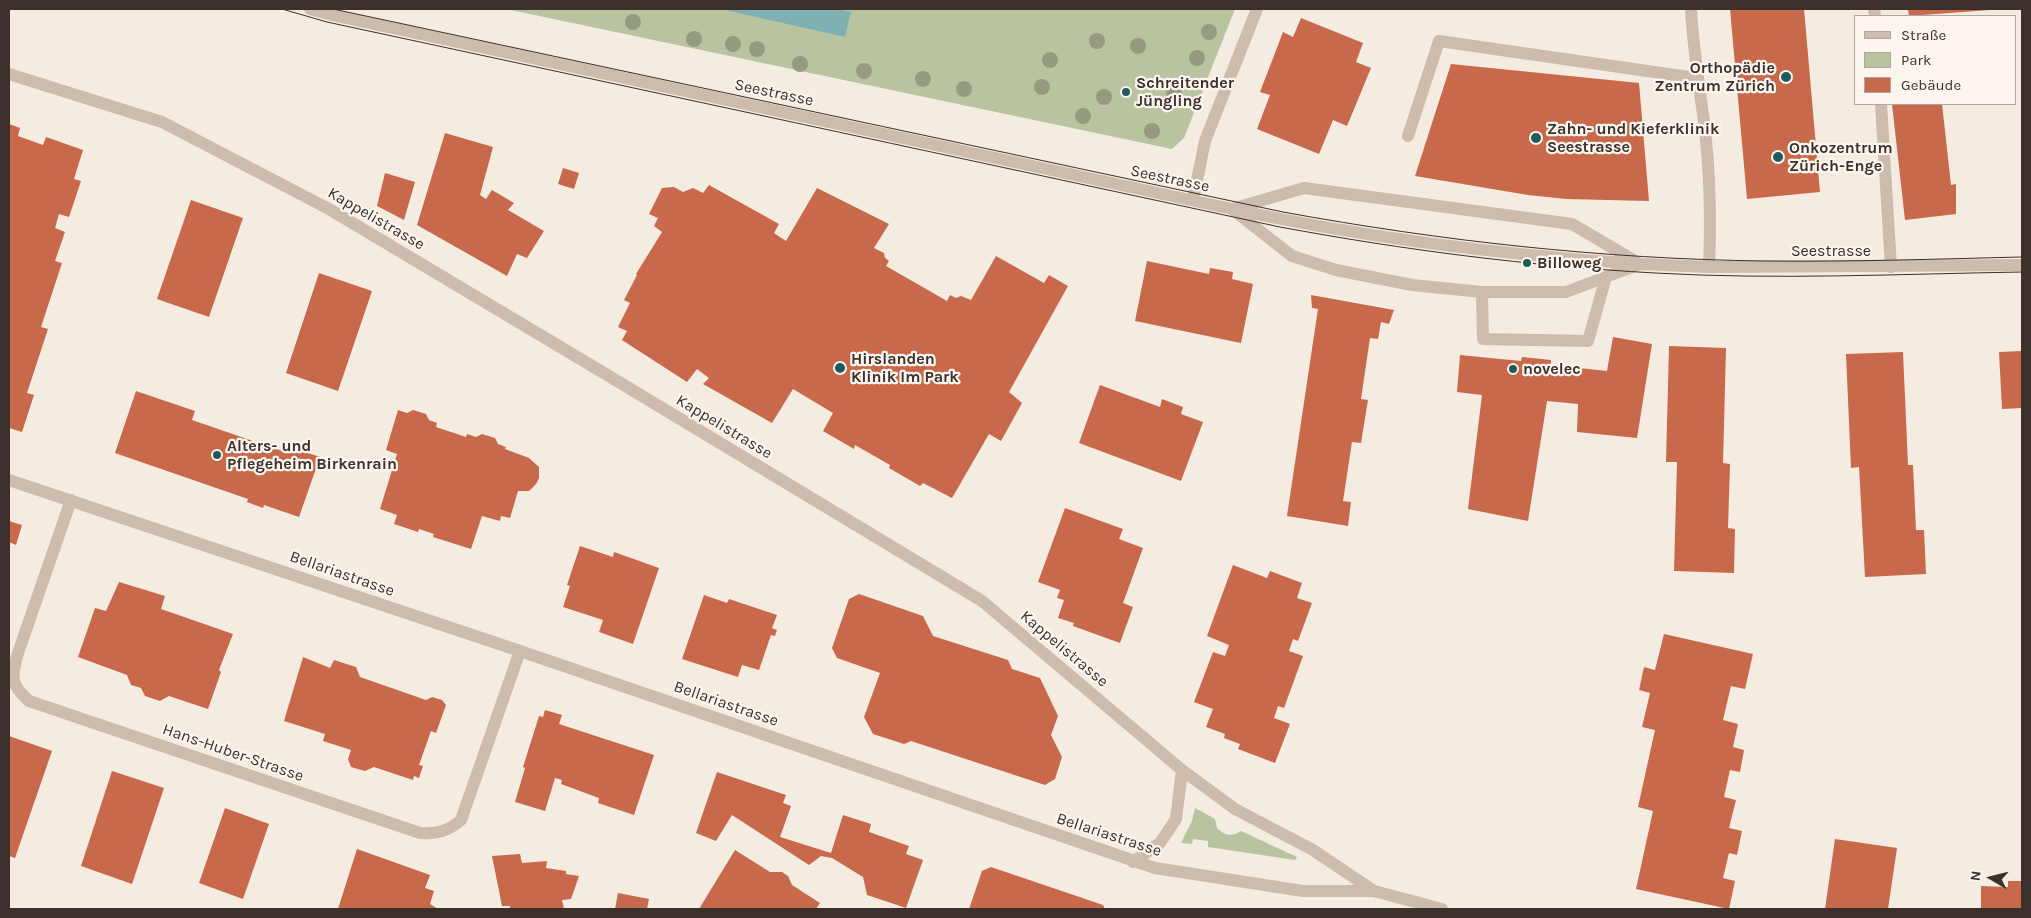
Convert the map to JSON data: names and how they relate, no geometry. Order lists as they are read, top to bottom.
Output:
{
  "streets": {
    "street": [
      "Seestrasse",
      "Kappelistrasse",
      "Bellariastrasse",
      "Hans-Huber-Strasse"
    ]
  },
  "crossings": [
    ["Kappelistrasse", "Bellariastrasse"],
    ["Bellariastrasse", "Hans-Huber-Strasse"]
  ],
  "places": [
    "Orthopädie Zentrum Zürich",
    "Schreitender Jüngling",
    "Zahn- und Kieferklinik Seestrasse",
    "Onkozentrum Zürich-Enge",
    "Billoweg",
    "Hirslanden Klinik Im Park",
    "novelec",
    "Alters- und Pflegeheim Birkenrain"
  ],
  "legend": ["Straße", "Park", "Gebäude"],
  "north": "left"
}
